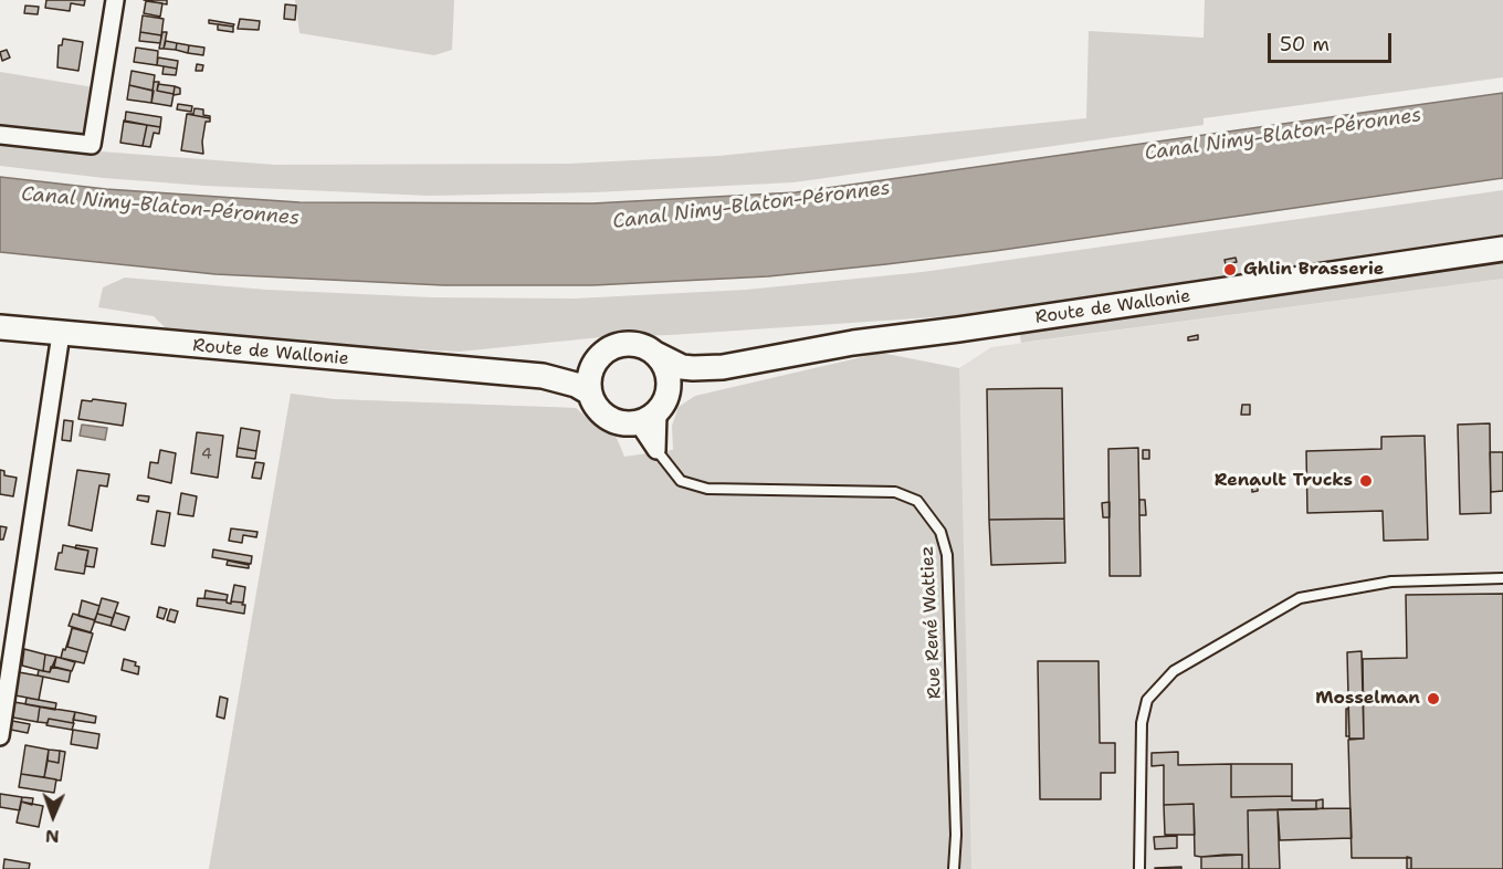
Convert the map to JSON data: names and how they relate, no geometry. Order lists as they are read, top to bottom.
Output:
{
  "streets": {
    "main road": ["Route de Wallonie"],
    "lane": ["Rue René Wattiez"]
  },
  "water": ["Canal Nimy-Blaton-Péronnes"],
  "places": ["Ghlin Brasserie", "Renault Trucks", "Mosselman"],
  "house_numbers": ["4"],
  "scale_bar": "50 m",
  "north": "bottom"
}
